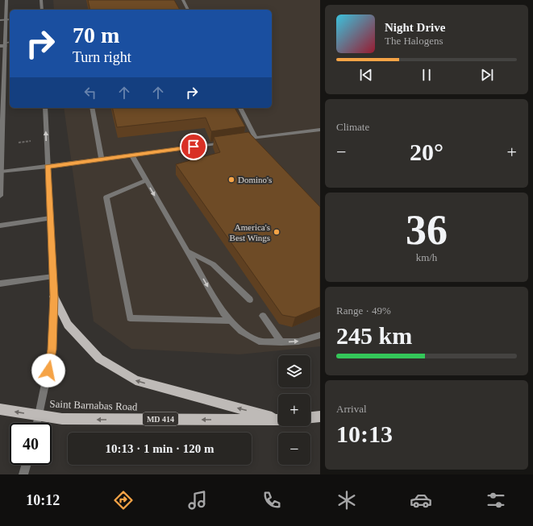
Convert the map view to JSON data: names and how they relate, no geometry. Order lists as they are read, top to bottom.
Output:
{
  "streets": {
    "main road": ["Saint Barnabas Road", "MD 414"]
  },
  "one_way": ["Saint Barnabas Road"],
  "places": ["Domino's", "America's Best Wings"],
  "page": {
    "turn": ["70 m", "Turn right"],
    "song": ["Night Drive", "The Halogens"],
    "tile": [
      "Climate",
      ["36", "km/h"],
      ["Range · 49%", "245 km"],
      ["Arrival", "10:13"]
    ],
    "heat": ["−", "20°", "+"],
    "map_buttons": ["+", "−"],
    "limit": "40",
    "trip": "10:13 · 1 min · 120 m",
    "tabs": "10:12"
  }
}
